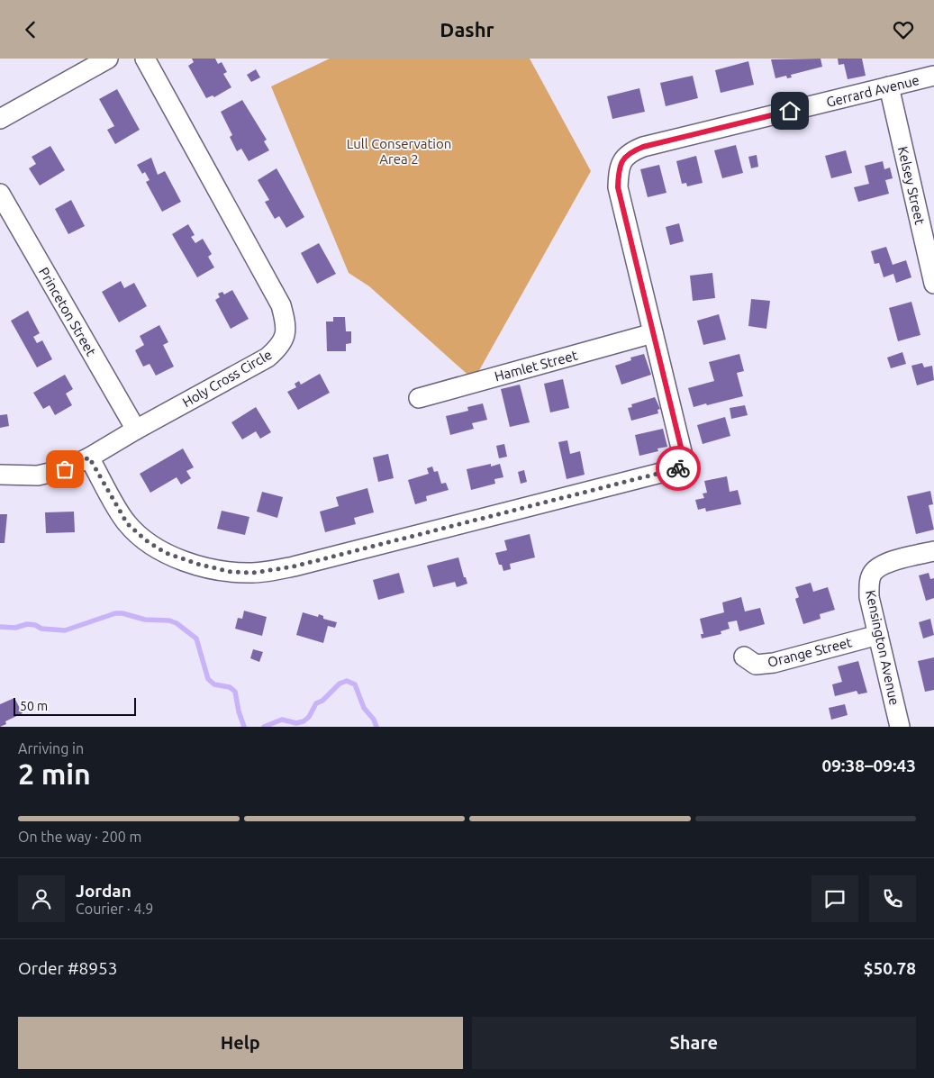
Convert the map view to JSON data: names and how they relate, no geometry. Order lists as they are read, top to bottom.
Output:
{
  "streets": {
    "street": [
      "Gerrard Avenue",
      "Kelsey Street",
      "Princeton Street",
      "Hamlet Street",
      "Holy Cross Circle",
      "Kensington Avenue",
      "Orange Street"
    ]
  },
  "crossings": [
    ["Gerrard Avenue", "Kelsey Street"],
    ["Gerrard Avenue", "Hamlet Street"],
    ["Princeton Street", "Holy Cross Circle"],
    ["Kensington Avenue", "Orange Street"]
  ],
  "parks": ["Lull Conservation Area 2"],
  "scale_bar": "50 m",
  "page": {
    "header": "Dashr",
    "scale": "50 m",
    "heading": ["2 min", "Arriving in", "09:38–09:43"],
    "panel": [
      "Jordan",
      "Courier · 4.9",
      "Order #8953",
      "$50.78"
    ],
    "bar": "On the way · 200 m",
    "buttons": ["Help", "Share"]
  }
}
